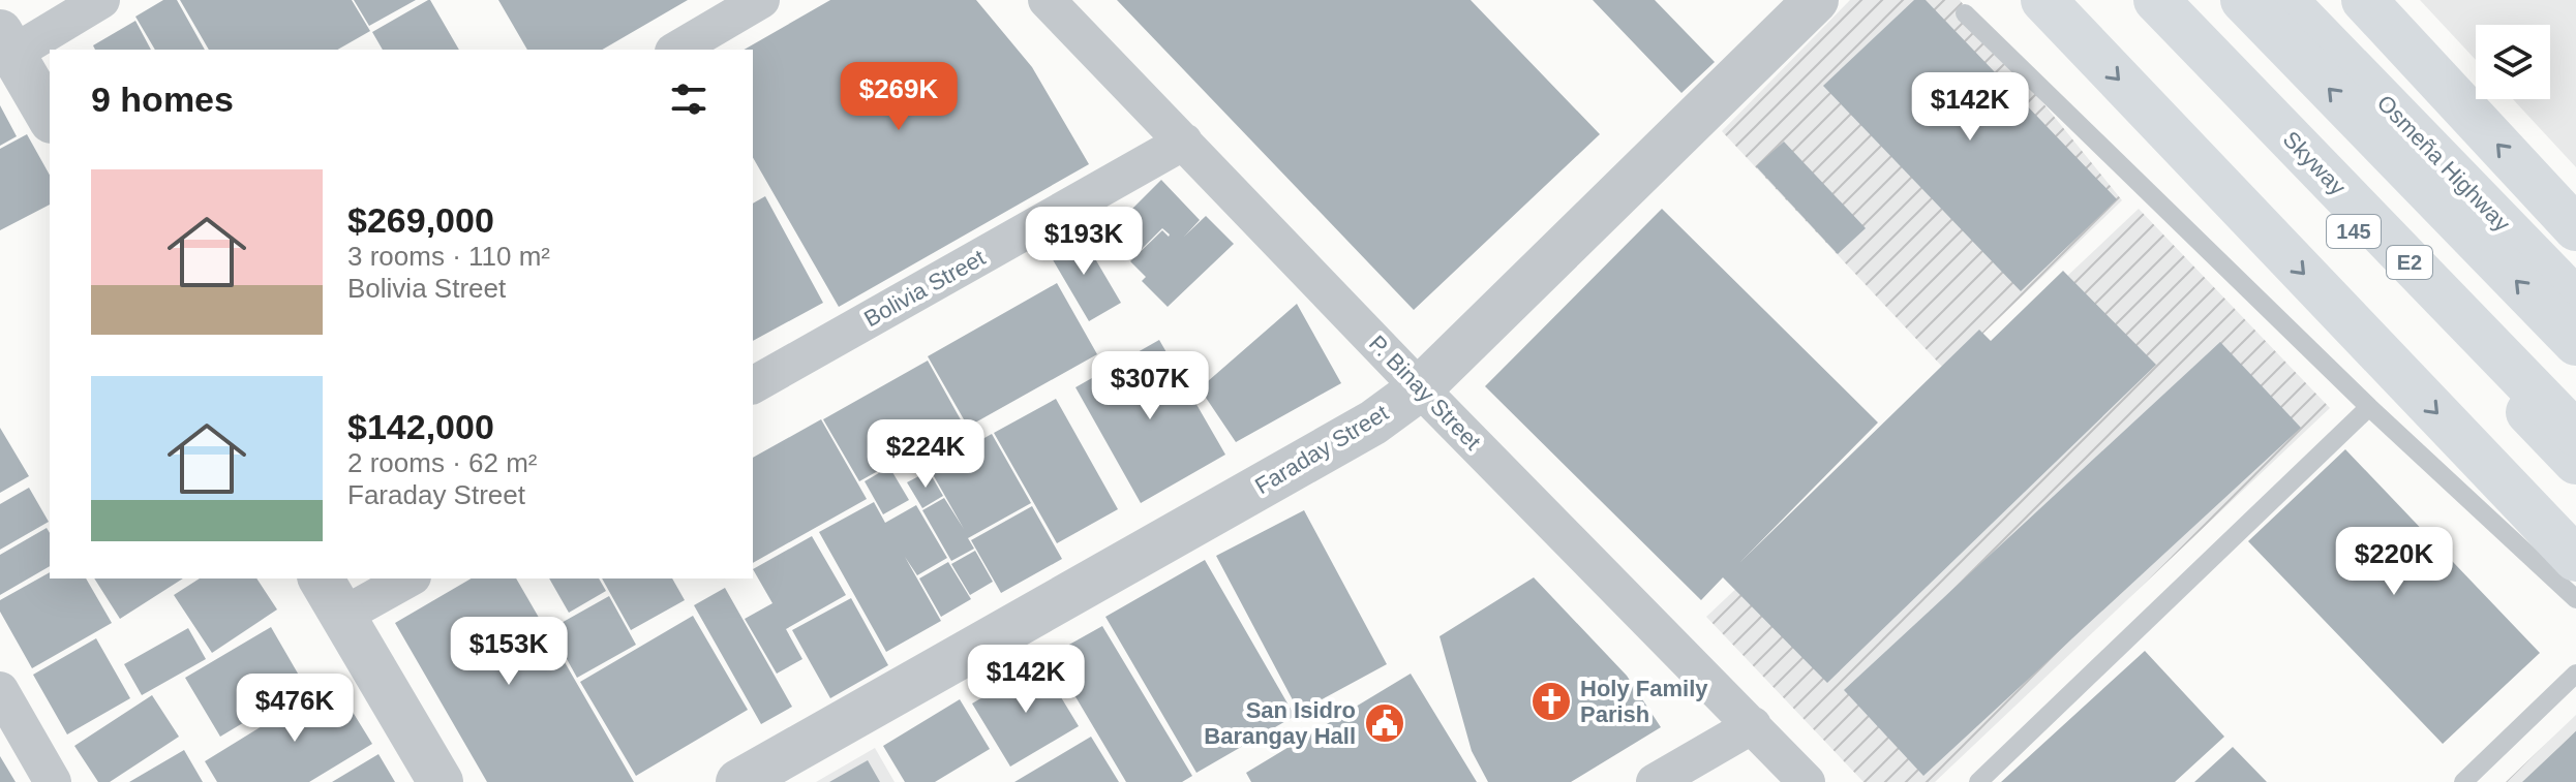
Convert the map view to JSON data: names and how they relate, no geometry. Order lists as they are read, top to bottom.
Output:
{
  "streets": {
    "main road": [
      "Skyway",
      "Osmeña Highway",
      "145",
      "E2"
    ],
    "street": ["Bolivia Street", "P. Binay Street", "Faraday Street"]
  },
  "crossings": [
    ["Bolivia Street", "P. Binay Street"],
    ["P. Binay Street", "Faraday Street"]
  ],
  "places": {
    "church": ["Holy Family Parish"],
    "public building": ["San Isidro Barangay Hall"]
  },
  "page": {
    "heading": "9 homes",
    "price": [
      "$269K",
      "$142K",
      "$193K",
      "$307K",
      "$224K",
      "$220K",
      "$153K",
      "$142K",
      "$476K"
    ],
    "list": [
      {
        "name": "$269,000",
        "note": "3 rooms · 110 m² · Bolivia Street"
      },
      {
        "name": "$142,000",
        "note": "2 rooms · 62 m² · Faraday Street"
      }
    ]
  }
}
